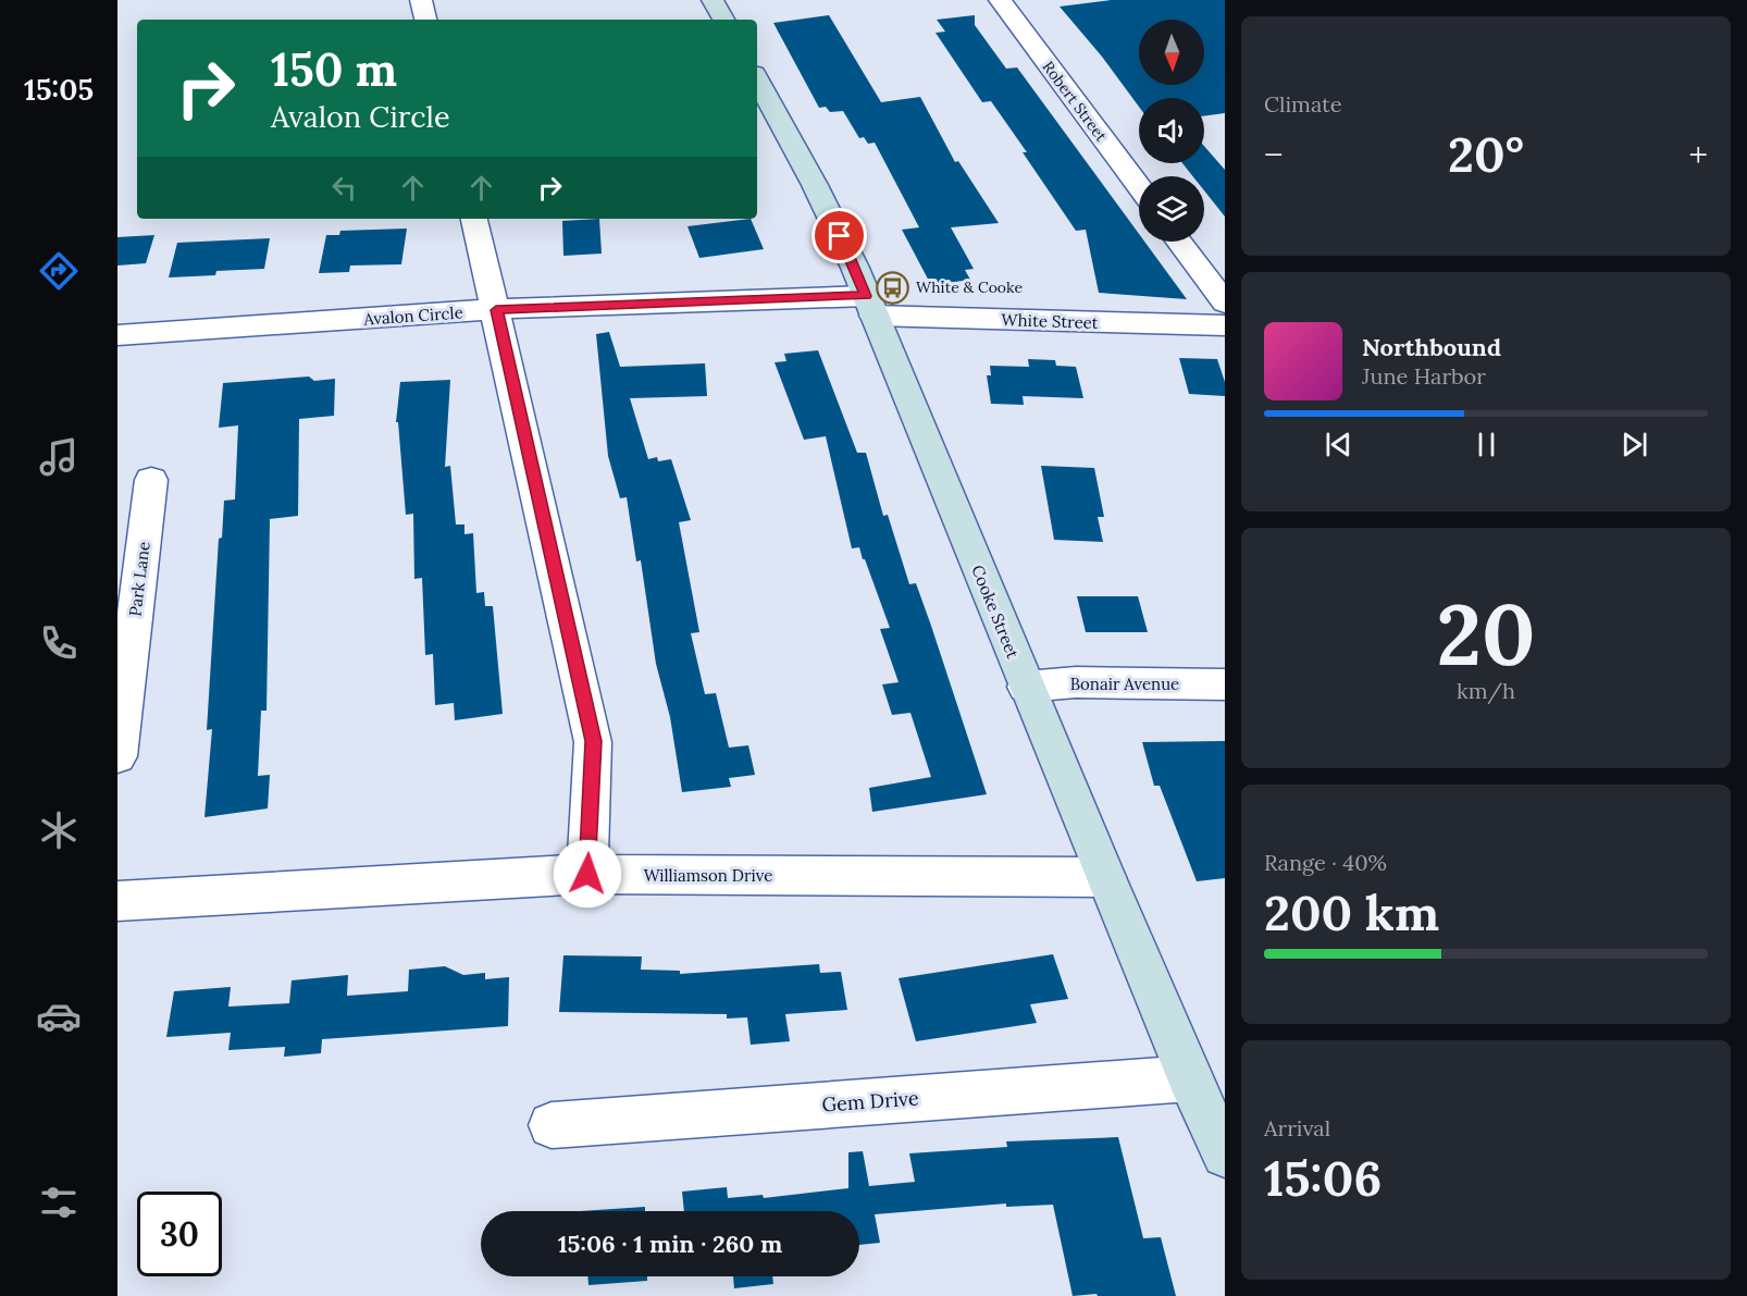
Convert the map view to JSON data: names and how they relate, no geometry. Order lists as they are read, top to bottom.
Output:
{
  "streets": {
    "main road": ["Cooke Street"],
    "street": [
      "Robert Street",
      "Avalon Circle",
      "White Street",
      "Park Lane",
      "Bonair Avenue",
      "Williamson Drive",
      "Gem Drive"
    ]
  },
  "crossings": [
    ["Avalon Circle", "White Street"],
    ["Avalon Circle", "Cooke Street"],
    ["White Street", "Cooke Street"],
    ["Cooke Street", "Bonair Avenue"],
    ["Cooke Street", "Williamson Drive"],
    ["Cooke Street", "Gem Drive"]
  ],
  "places": {
    "bus stop": ["White & Cooke"]
  },
  "north": "bottom",
  "page": {
    "tabs": "15:05",
    "tile": [
      "Climate",
      ["20", "km/h"],
      ["Range · 40%", "200 km"],
      ["Arrival", "15:06"]
    ],
    "turn": ["150 m", "Avalon Circle"],
    "heat": ["−", "20°", "+"],
    "song": ["Northbound", "June Harbor"],
    "limit": "30",
    "trip": "15:06 · 1 min · 260 m"
  }
}
